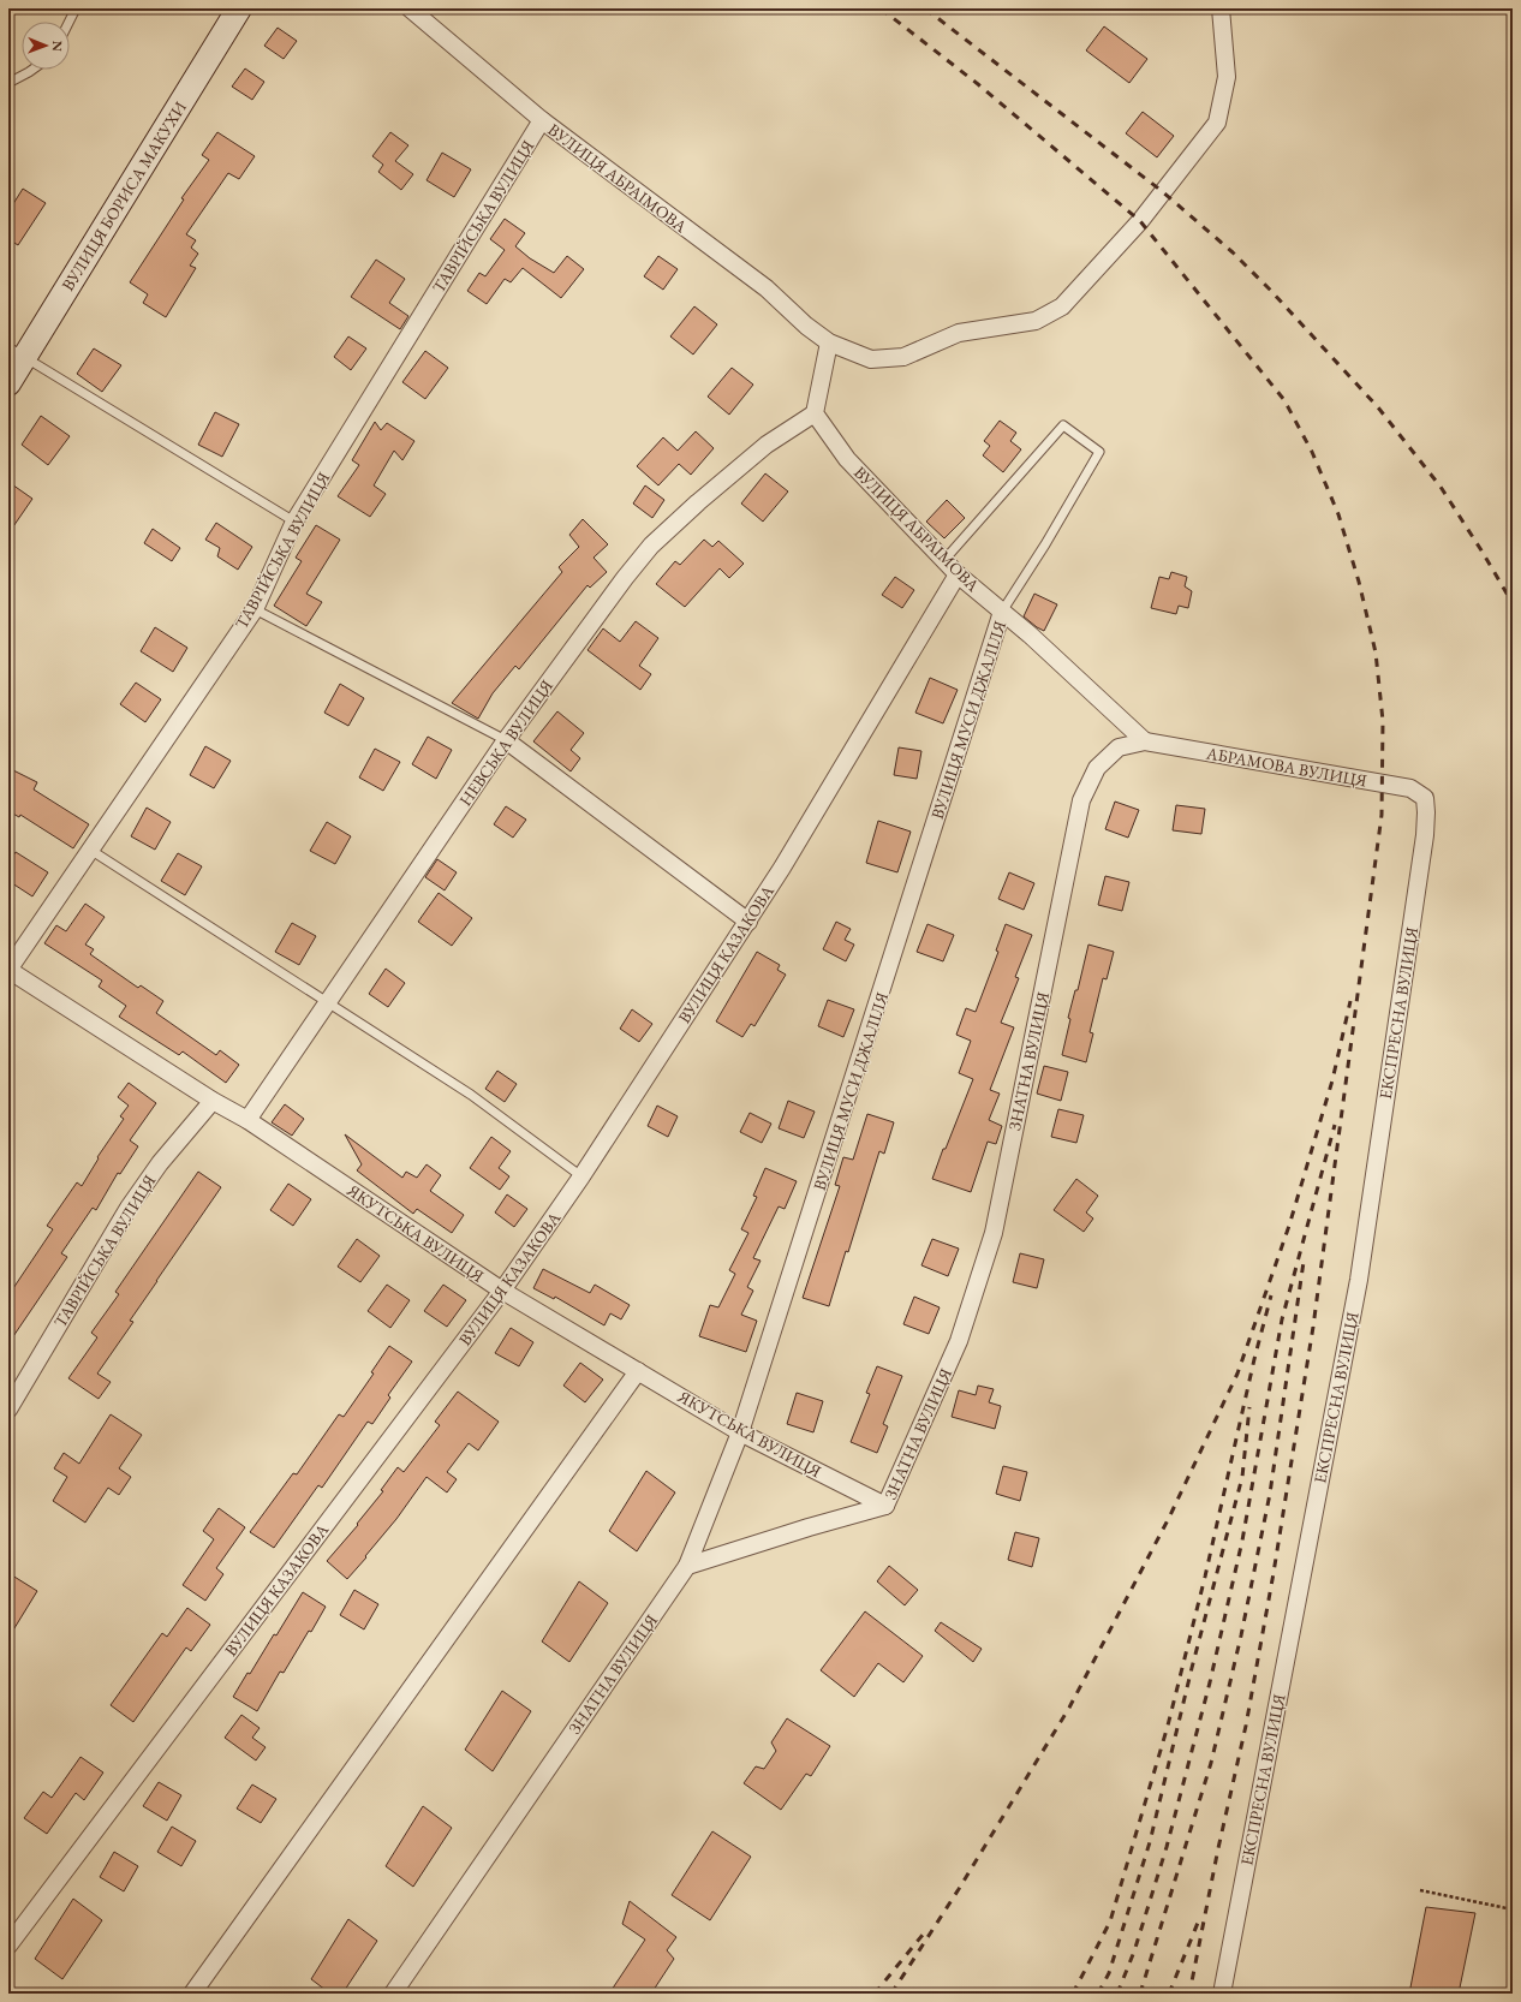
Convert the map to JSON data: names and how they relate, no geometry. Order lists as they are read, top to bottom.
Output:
{
  "streets": {
    "main road": ["ВУЛИЦЯ БОРИСА МАКУХИ"],
    "street": [
      "ВУЛИЦЯ АБРАІМОВА",
      "ТАВРІЙСЬКА ВУЛИЦЯ",
      "ВУЛИЦЯ МУСИ ДЖАЛІЛЯ",
      "НЕВСЬКА ВУЛИЦЯ",
      "АБРАМОВА ВУЛИЦЯ",
      "ВУЛИЦЯ КАЗАКОВА",
      "ЕКСПРЕСНА ВУЛИЦЯ",
      "ЗНАТНА ВУЛИЦЯ",
      "ЯКУТСЬКА ВУЛИЦЯ"
    ]
  },
  "crossings": [
    ["ВУЛИЦЯ АБРАІМОВА", "ТАВРІЙСЬКА ВУЛИЦЯ"],
    ["ВУЛИЦЯ АБРАІМОВА", "ВУЛИЦЯ МУСИ ДЖАЛІЛЯ"],
    ["ВУЛИЦЯ АБРАІМОВА", "НЕВСЬКА ВУЛИЦЯ"],
    ["ВУЛИЦЯ АБРАІМОВА", "АБРАМОВА ВУЛИЦЯ"],
    ["ВУЛИЦЯ АБРАІМОВА", "ВУЛИЦЯ КАЗАКОВА"],
    ["ВУЛИЦЯ АБРАІМОВА", "ЗНАТНА ВУЛИЦЯ"],
    ["ТАВРІЙСЬКА ВУЛИЦЯ", "ЯКУТСЬКА ВУЛИЦЯ"],
    ["ВУЛИЦЯ МУСИ ДЖАЛІЛЯ", "ЗНАТНА ВУЛИЦЯ"],
    ["ВУЛИЦЯ МУСИ ДЖАЛІЛЯ", "ЯКУТСЬКА ВУЛИЦЯ"],
    ["НЕВСЬКА ВУЛИЦЯ", "ЯКУТСЬКА ВУЛИЦЯ"],
    ["АБРАМОВА ВУЛИЦЯ", "ЕКСПРЕСНА ВУЛИЦЯ"],
    ["АБРАМОВА ВУЛИЦЯ", "ЗНАТНА ВУЛИЦЯ"],
    ["ВУЛИЦЯ КАЗАКОВА", "ЯКУТСЬКА ВУЛИЦЯ"],
    ["ЗНАТНА ВУЛИЦЯ", "ЯКУТСЬКА ВУЛИЦЯ"]
  ],
  "north": "right"
}
